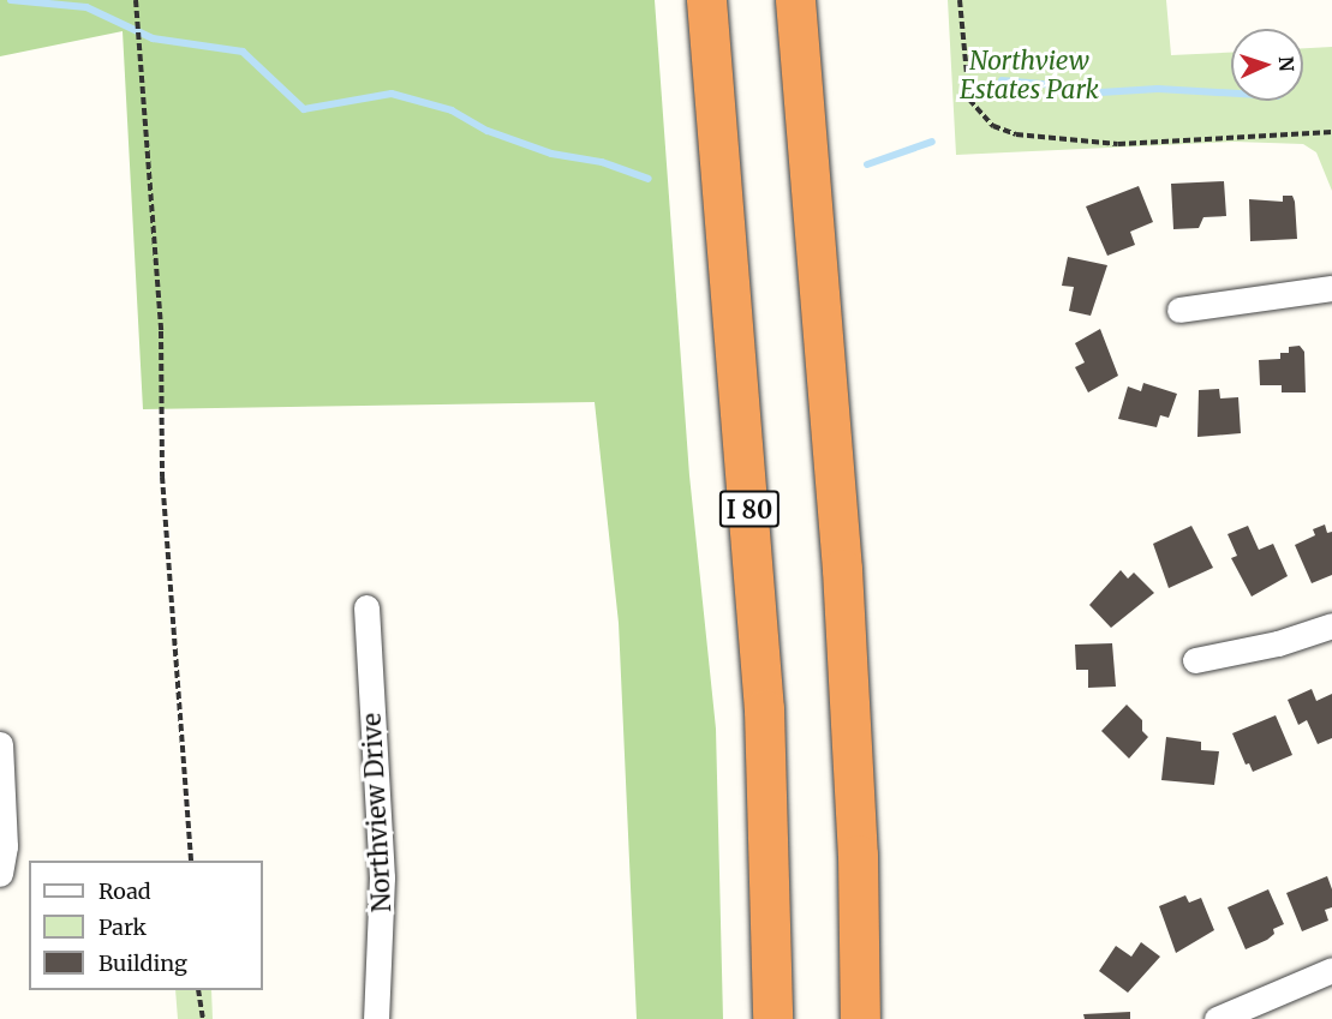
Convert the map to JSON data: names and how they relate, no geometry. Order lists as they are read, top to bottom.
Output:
{
  "streets": {
    "highway": ["I 80"],
    "street": ["Northview Drive"]
  },
  "parks": ["Northview Estates Park"],
  "legend": ["Road", "Park", "Building"],
  "north": "right"
}
